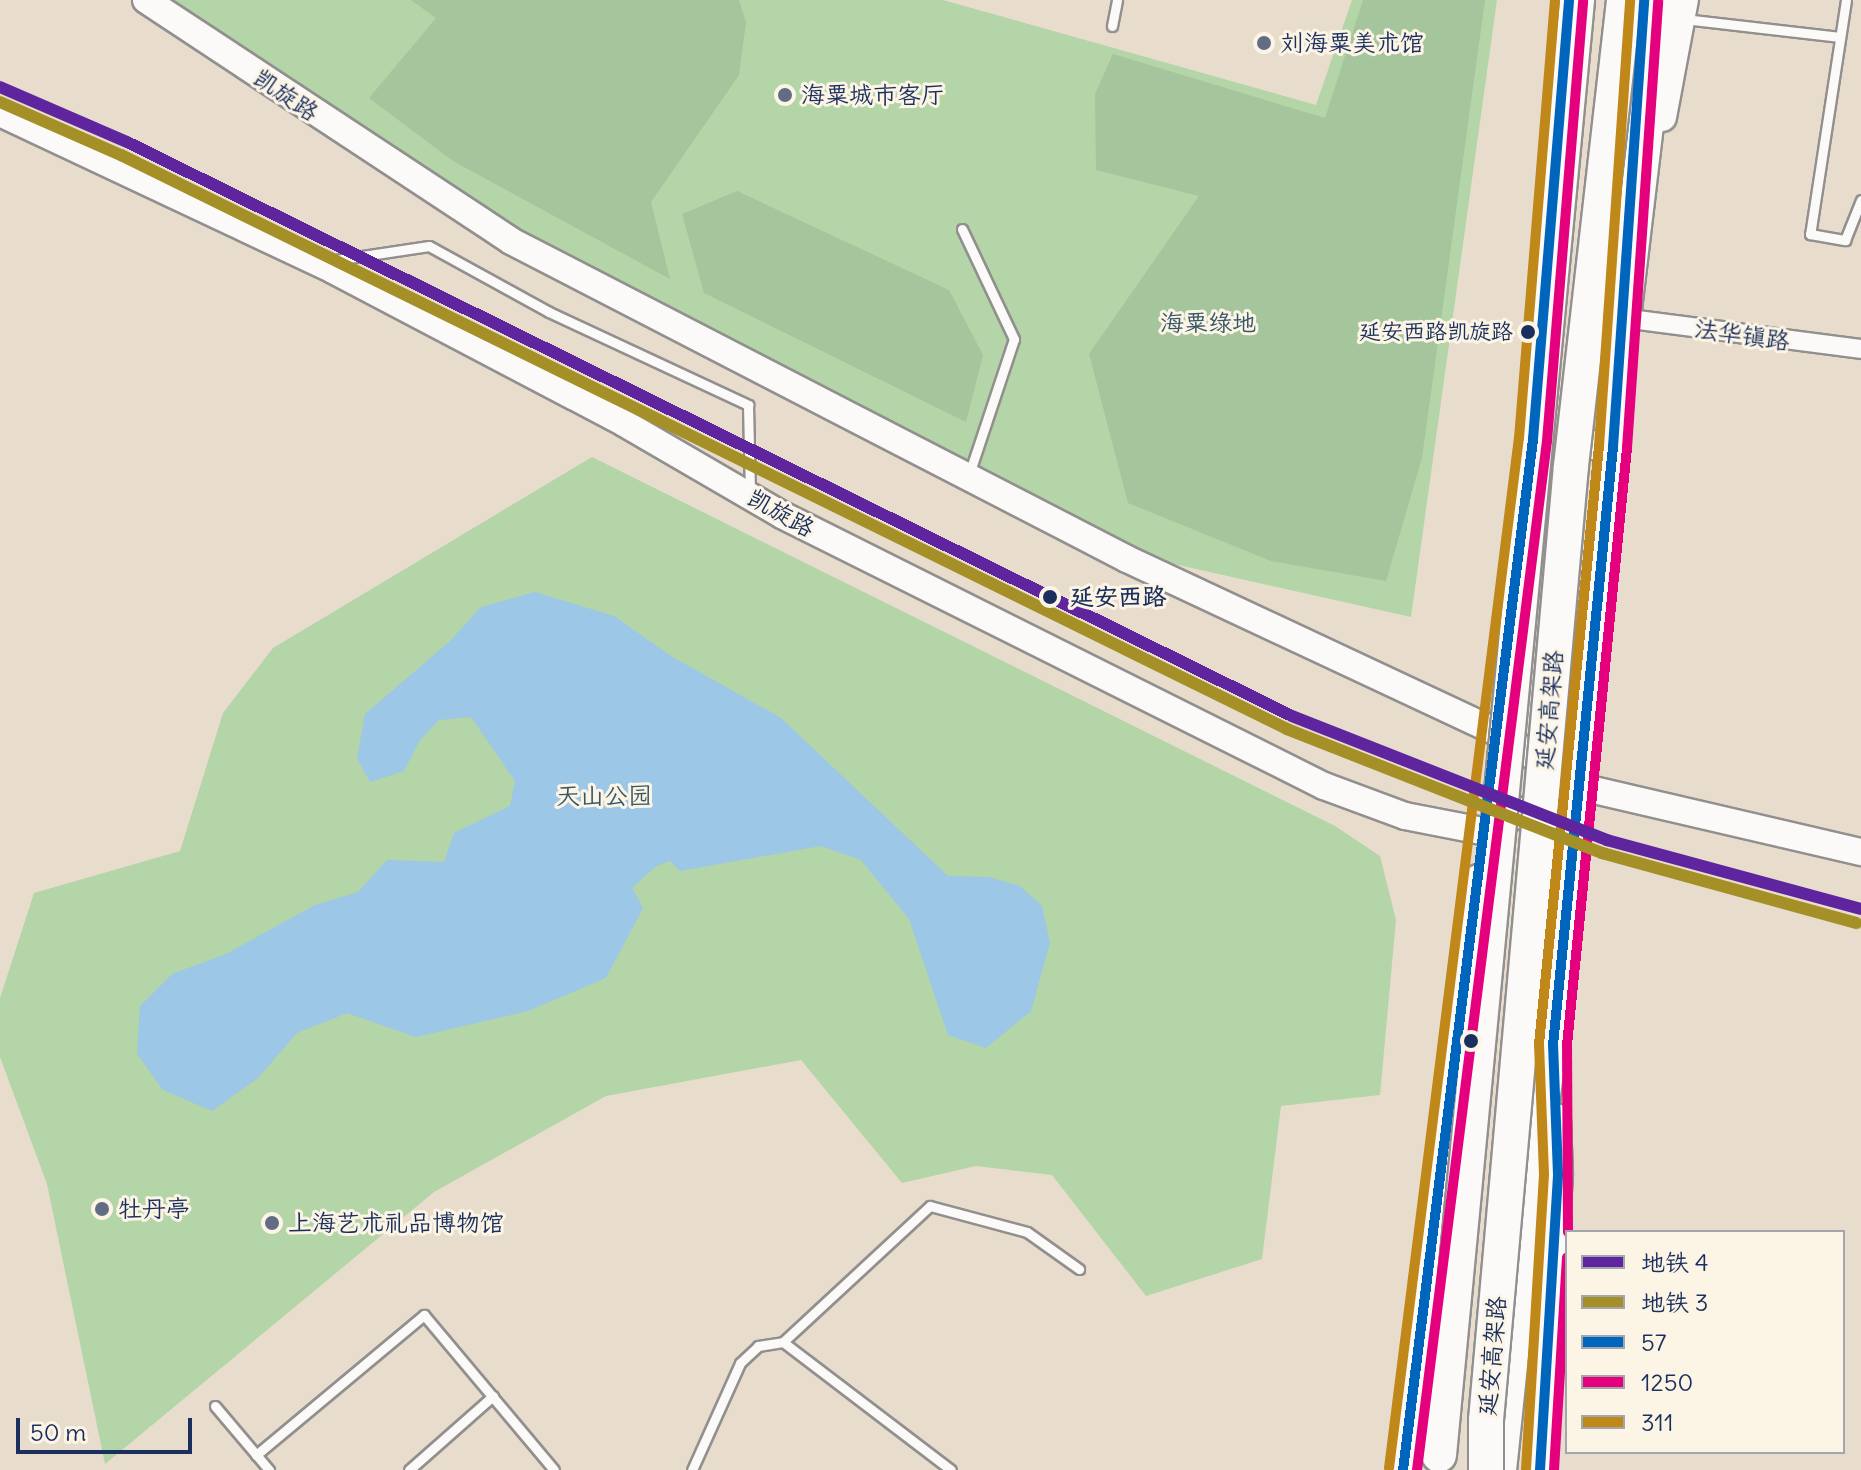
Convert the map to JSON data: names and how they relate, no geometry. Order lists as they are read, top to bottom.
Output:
{
  "streets": {
    "highway": ["延安高架路"],
    "street": ["凯旋路", "法华镇路"]
  },
  "parks": ["海粟绿地", "天山公园"],
  "places": [
    "刘海粟美术馆",
    "海粟城市客厅",
    "延安西路凯旋路",
    "延安西路",
    "牡丹亭",
    "上海艺术礼品博物馆"
  ],
  "lines": [
    "transit line 57",
    "transit line 311",
    "transit line 1250",
    "metro line 4",
    "metro line 3"
  ],
  "legend": [
    "地铁 4",
    "地铁 3",
    "57",
    "1250",
    "311"
  ],
  "scale_bar": "50 m"
}
